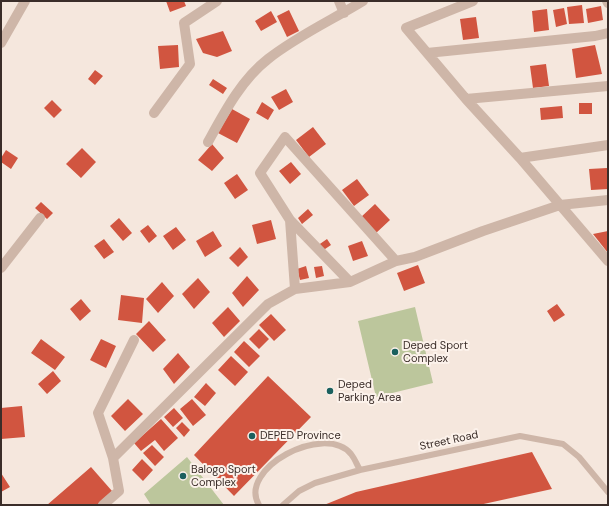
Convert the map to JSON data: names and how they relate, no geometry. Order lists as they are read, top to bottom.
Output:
{
  "streets": {
    "lane": ["Street Road"]
  },
  "places": [
    "Deped Sport Complex",
    "Deped Parking Area",
    "DEPED Province",
    "Balogo Sport Complex"
  ]
}
